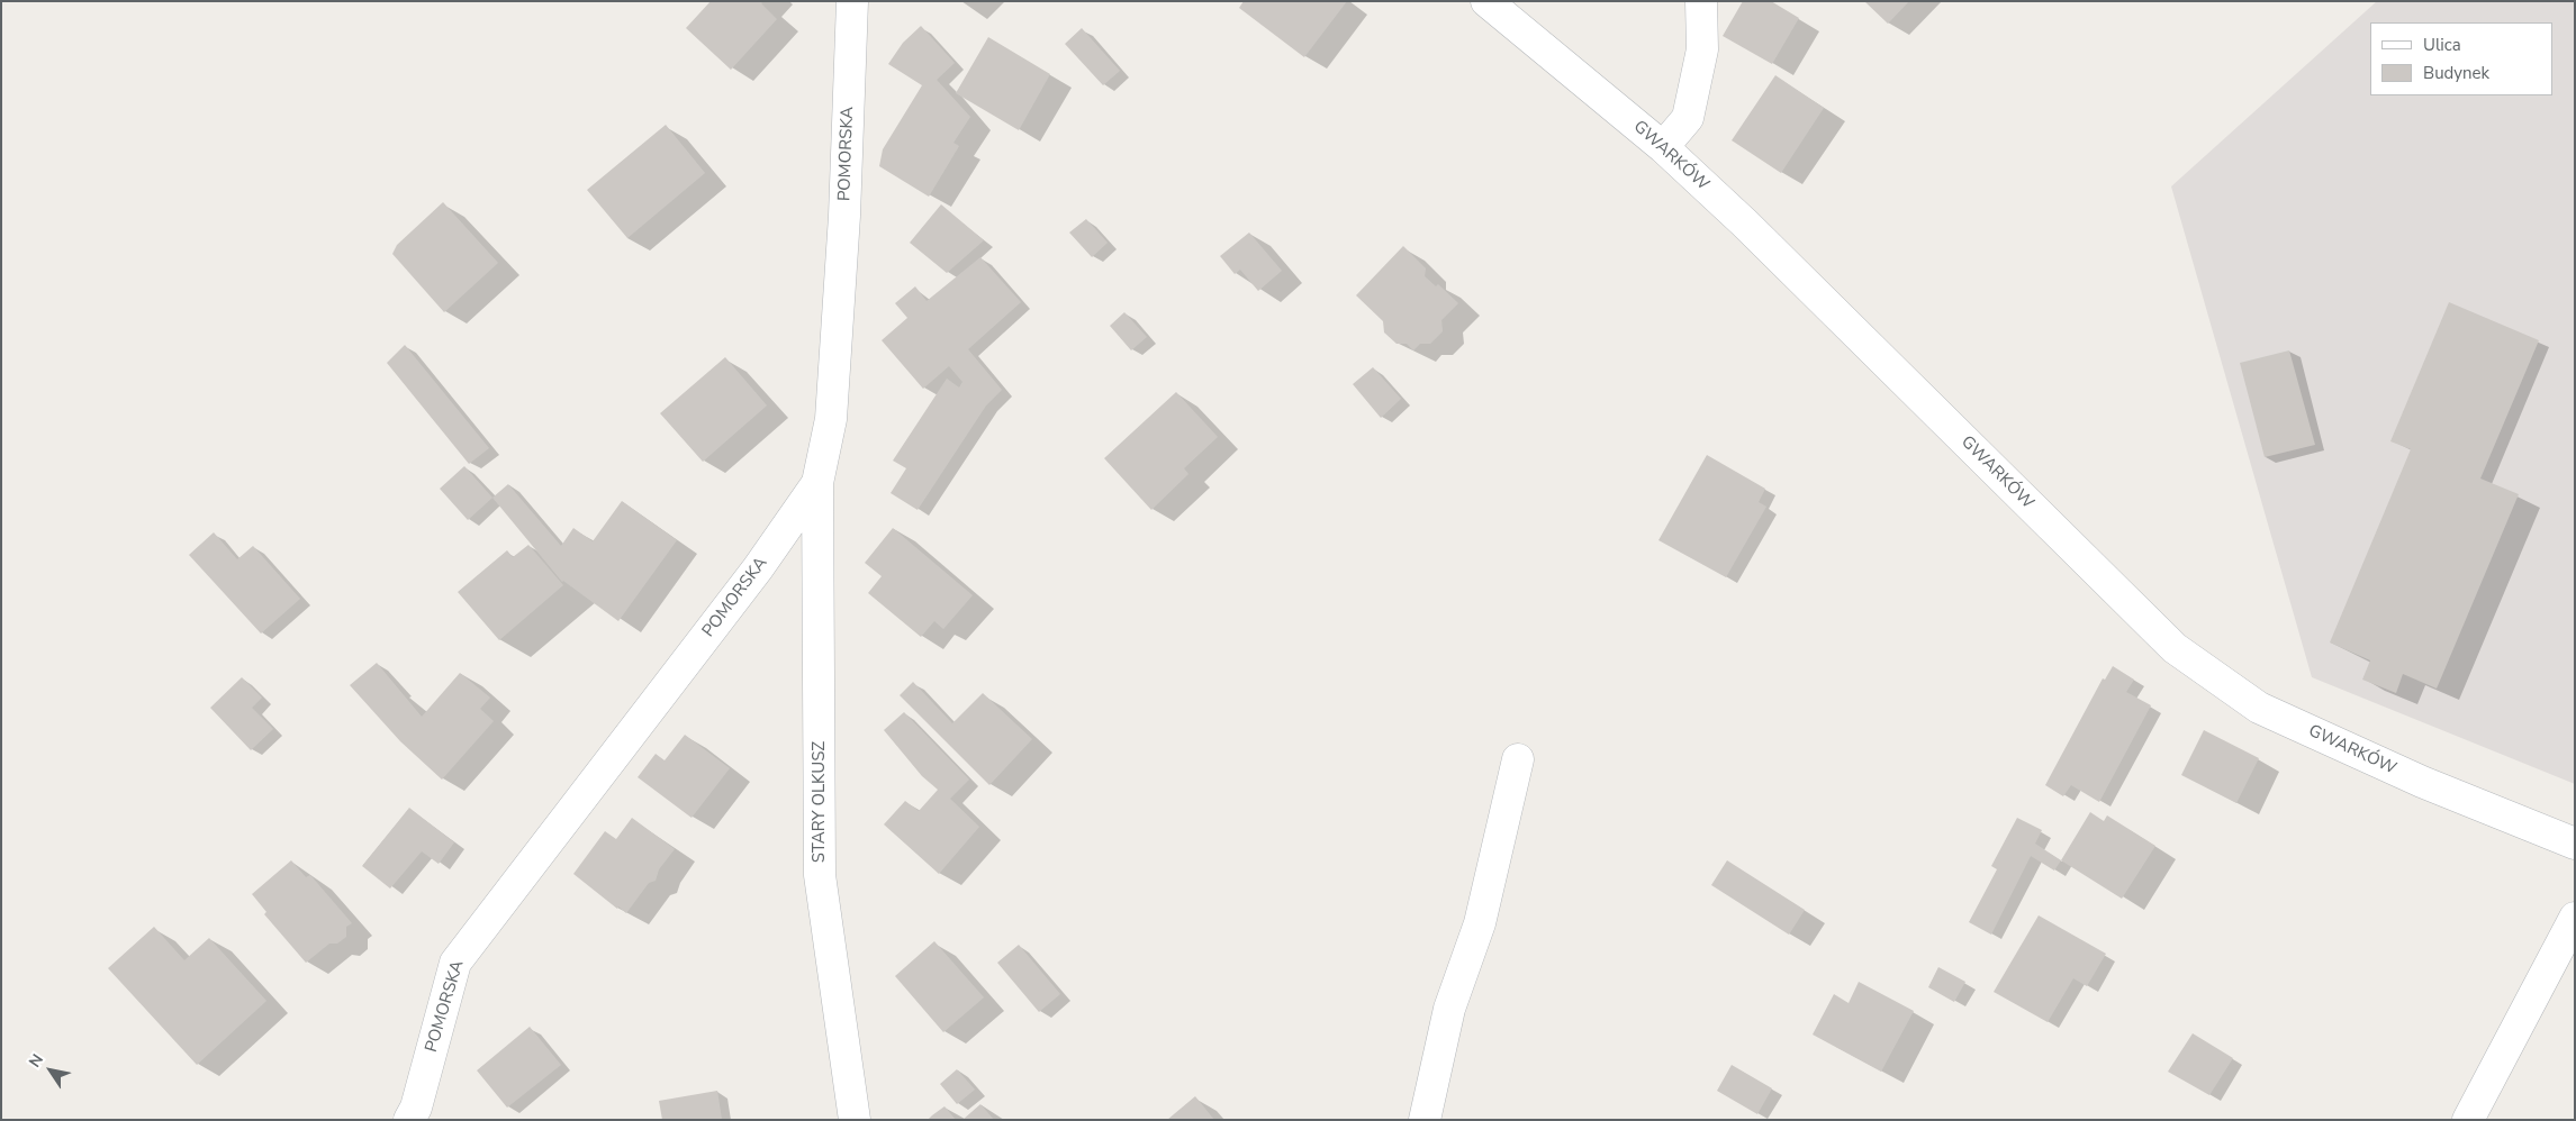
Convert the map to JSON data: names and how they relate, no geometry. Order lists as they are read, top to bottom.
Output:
{
  "streets": {
    "street": ["POMORSKA", "GWARKÓW", "STARY OLKUSZ"]
  },
  "crossings": [
    ["POMORSKA", "STARY OLKUSZ"]
  ],
  "legend": ["Ulica", "Budynek"],
  "north": "top left"
}
